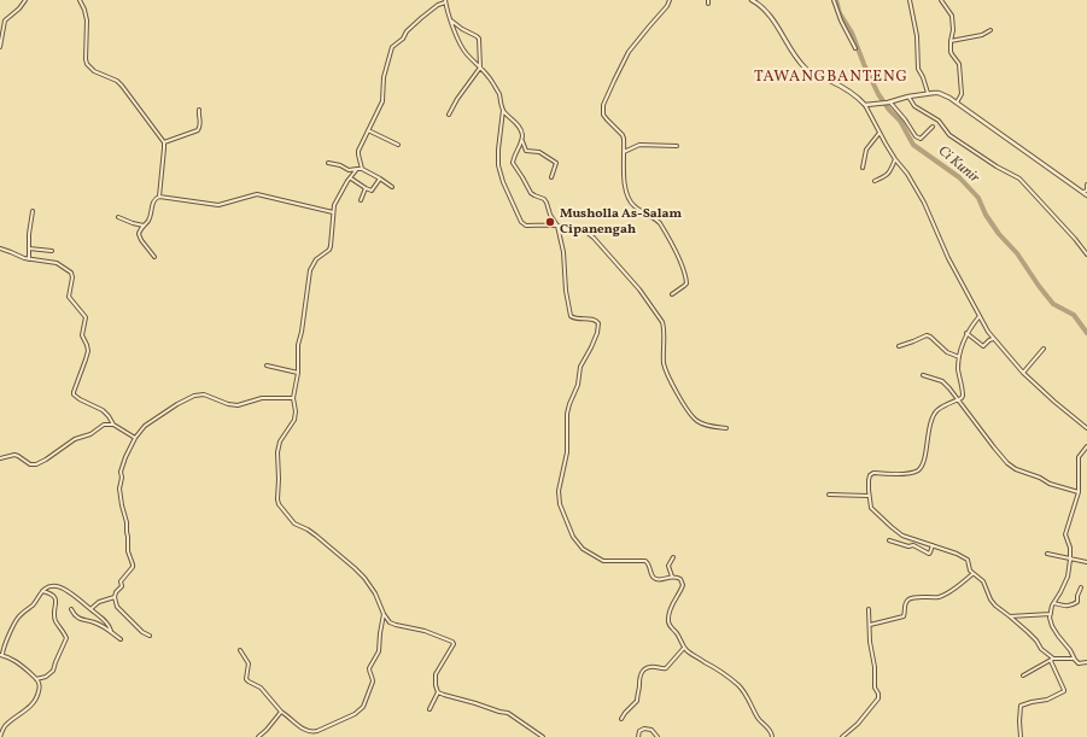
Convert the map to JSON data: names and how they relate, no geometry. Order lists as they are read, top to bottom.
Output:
{
  "districts": ["TAWANGBANTENG"],
  "water": ["Ci Kunir"],
  "places": ["Musholla As-Salam Cipanengah"]
}
